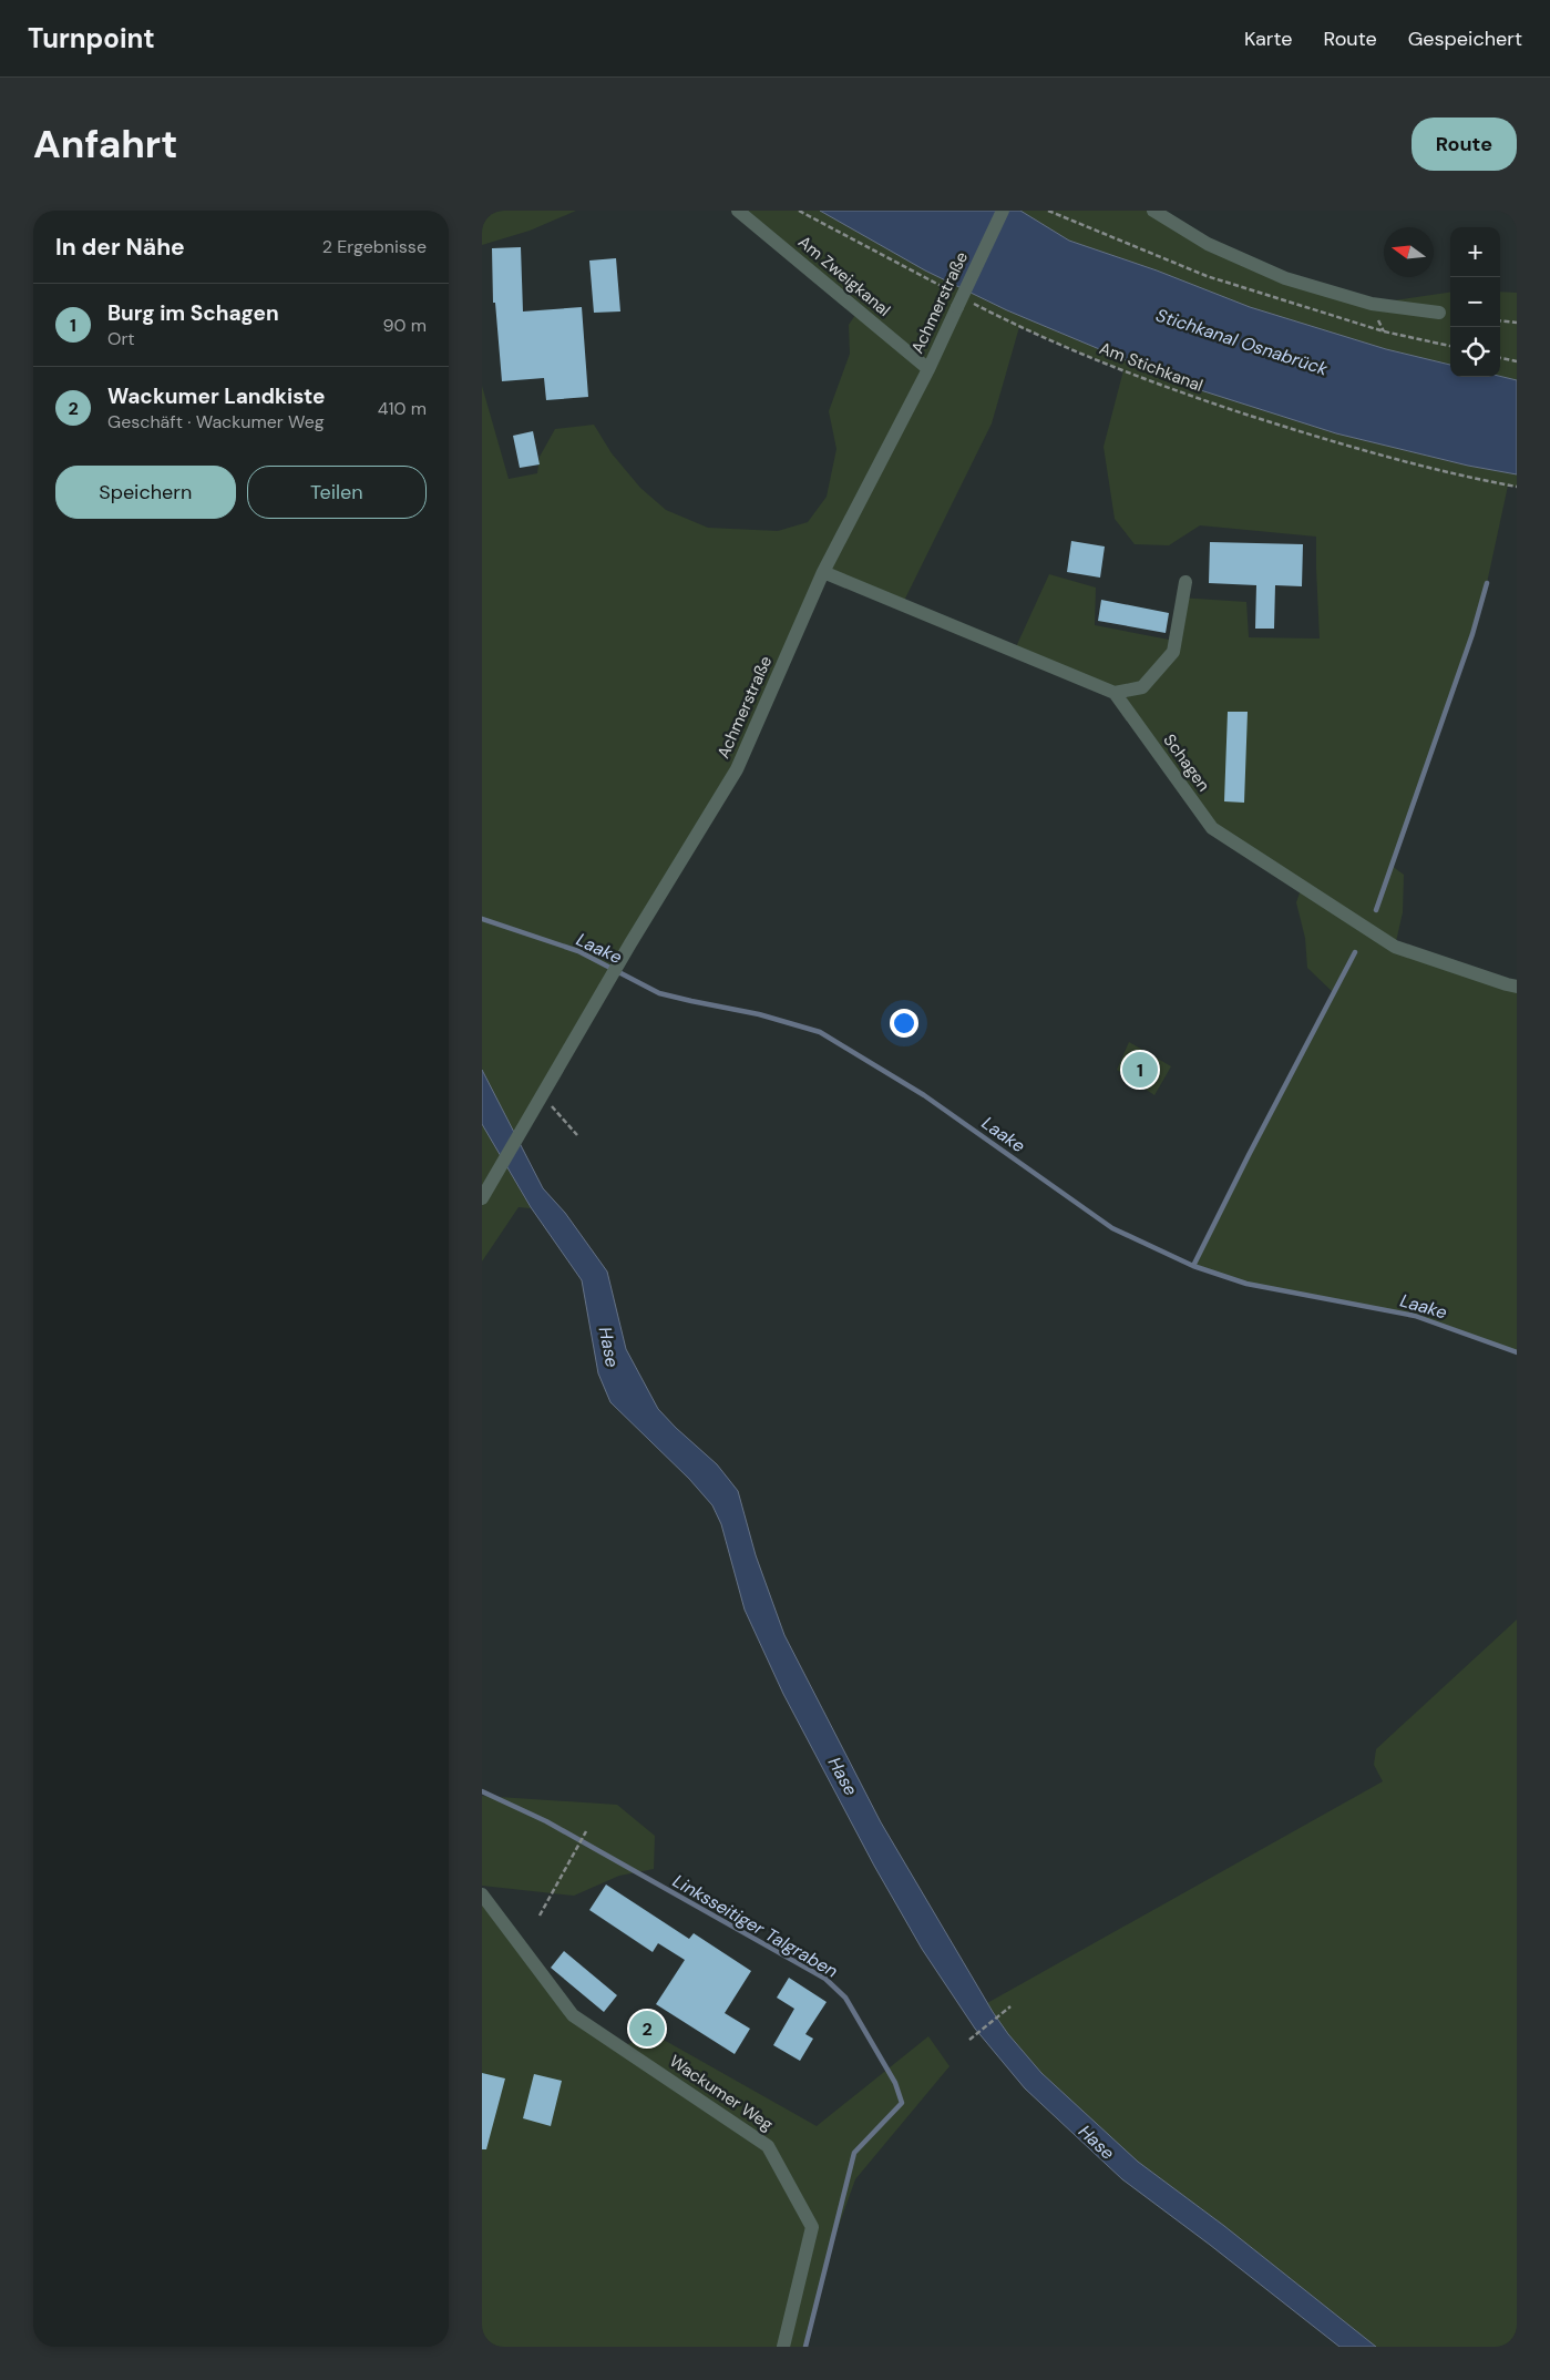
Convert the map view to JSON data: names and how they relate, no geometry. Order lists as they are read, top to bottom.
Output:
{
  "streets": {
    "street": [
      "Am Zweigkanal",
      "Achmerstraße",
      "Schagen",
      "Wackumer Weg"
    ],
    "path": ["Am Stichkanal"]
  },
  "crossings": [
    ["Am Zweigkanal", "Achmerstraße"]
  ],
  "water": [
    "Stichkanal Osnabrück",
    "Laake",
    "Hase",
    "Linksseitiger Talgraben"
  ],
  "north": "left",
  "page": {
    "header": "Turnpoint",
    "nav": ["Karte", "Route", "Gespeichert"],
    "buttons": [
      "Route",
      ["Speichern", "Teilen"]
    ],
    "title": "Anfahrt",
    "heading": ["In der Nähe", "2 Ergebnisse"],
    "map_buttons": ["+", "−"],
    "list": [
      {
        "mark": "1",
        "name": "Burg im Schagen",
        "note": "Ort",
        "value": "90 m"
      },
      {
        "mark": "2",
        "name": "Wackumer Landkiste",
        "note": "Geschäft · Wackumer Weg",
        "value": "410 m"
      }
    ],
    "pins": ["1", "2"]
  }
}
